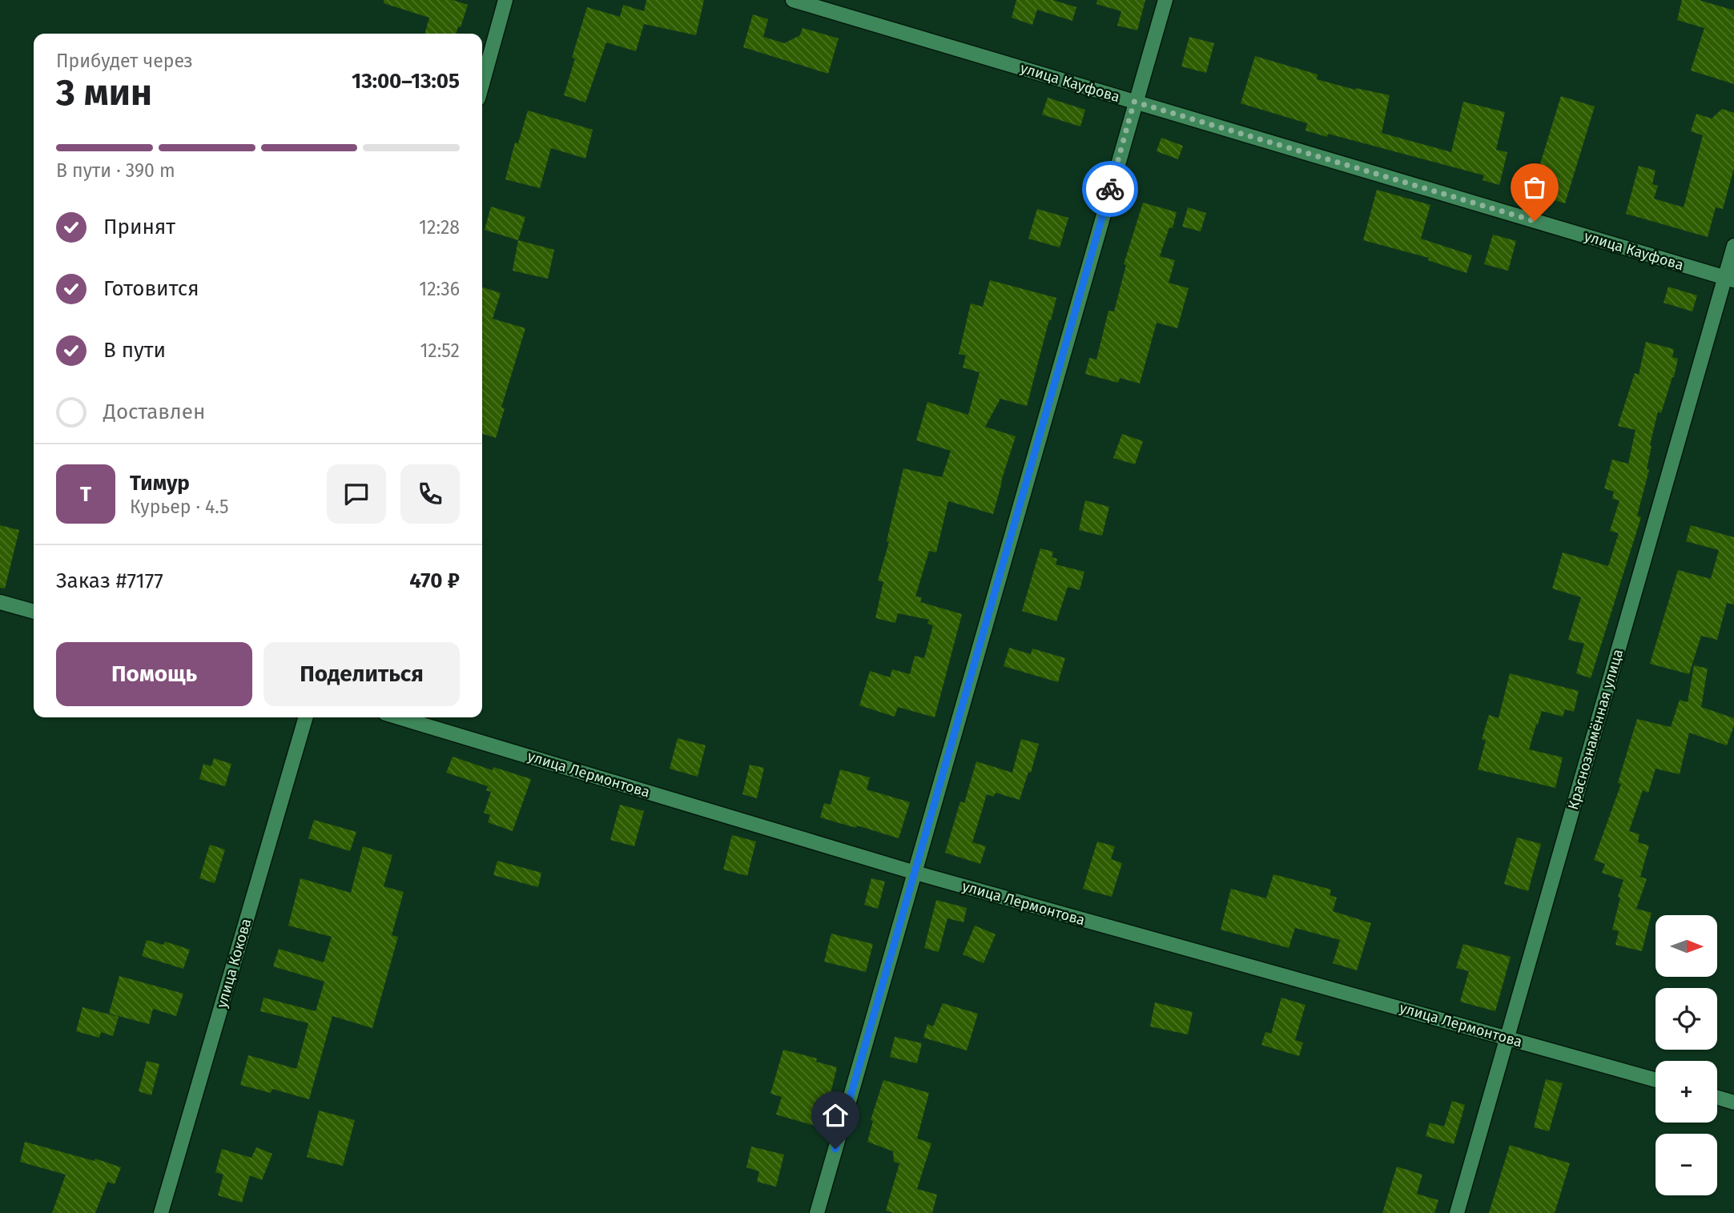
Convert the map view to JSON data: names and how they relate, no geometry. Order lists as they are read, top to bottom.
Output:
{
  "streets": {
    "street": [
      "улица Кауфова",
      "Краснознамённая улица",
      "улица Лермонтова",
      "улица Кокова"
    ]
  },
  "crossings": [
    ["улица Кауфова", "Краснознамённая улица"],
    ["Краснознамённая улица", "улица Лермонтова"]
  ],
  "north": "right",
  "page": {
    "heading": ["3 мин", "Прибудет через", "13:00–13:05"],
    "panel": [
      "Тимур",
      "Курьер · 4.5",
      "Заказ #7177",
      "470 ₽"
    ],
    "bar": "В пути · 390 m",
    "list": [
      ["Принят", "12:28"],
      ["Готовится", "12:36"],
      ["В пути", "12:52"],
      "Доставлен"
    ],
    "round": "Т",
    "buttons": ["Помощь", "Поделиться"],
    "map_buttons": ["+", "−"]
  }
}
